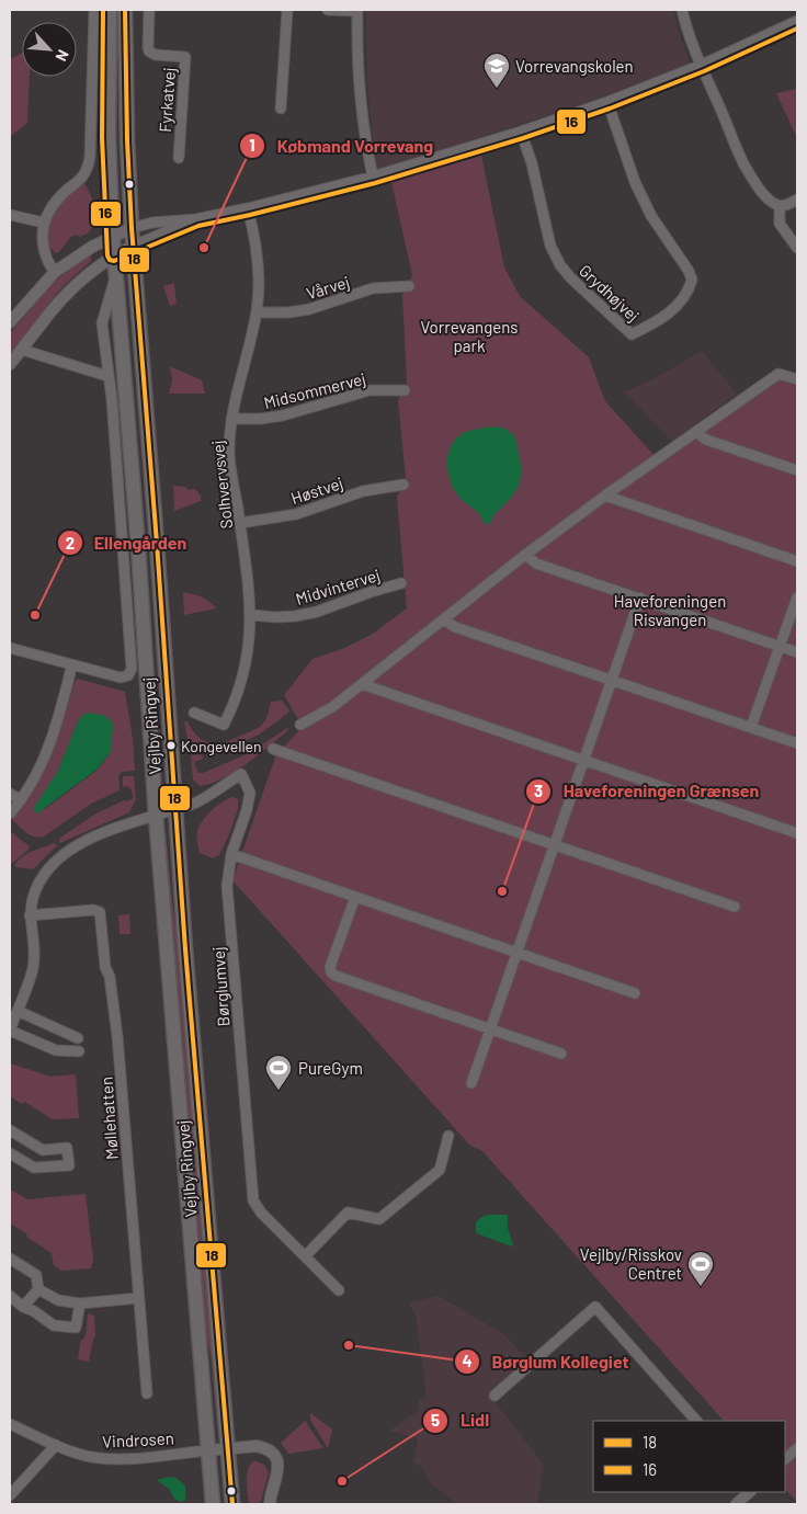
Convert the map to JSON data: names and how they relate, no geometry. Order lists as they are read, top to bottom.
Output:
{
  "streets": {
    "main road": ["Vejlby Ringvej"],
    "street": [
      "Fyrkatvej",
      "Vårvej",
      "Grydhøjvej",
      "Midsommervej",
      "Solhvervsvej",
      "Høstvej",
      "Midvintervej",
      "Børglumvej",
      "Møllehatten",
      "Vindrosen"
    ]
  },
  "crossings": [
    ["Vårvej", "Solhvervsvej"],
    ["Midsommervej", "Solhvervsvej"],
    ["Solhvervsvej", "Høstvej"],
    ["Solhvervsvej", "Midvintervej"],
    ["Vejlby Ringvej", "Børglumvej"],
    ["Vejlby Ringvej", "Vindrosen"]
  ],
  "parks": ["Vorrevangens park", "Haveforeningen Risvangen"],
  "places": {
    "school or university": ["Vorrevangskolen"],
    "other": [
      "Købmand Vorrevang",
      "Ellengården",
      "Kongevellen",
      "Haveforeningen Grænsen",
      "Børglum Kollegiet",
      "Lidl"
    ],
    "sports": ["PureGym", "Vejlby/Risskov Centret"]
  },
  "lines": ["transit line 18", "transit line 16"],
  "legend": ["18", "16"],
  "north": "bottom right"
}
